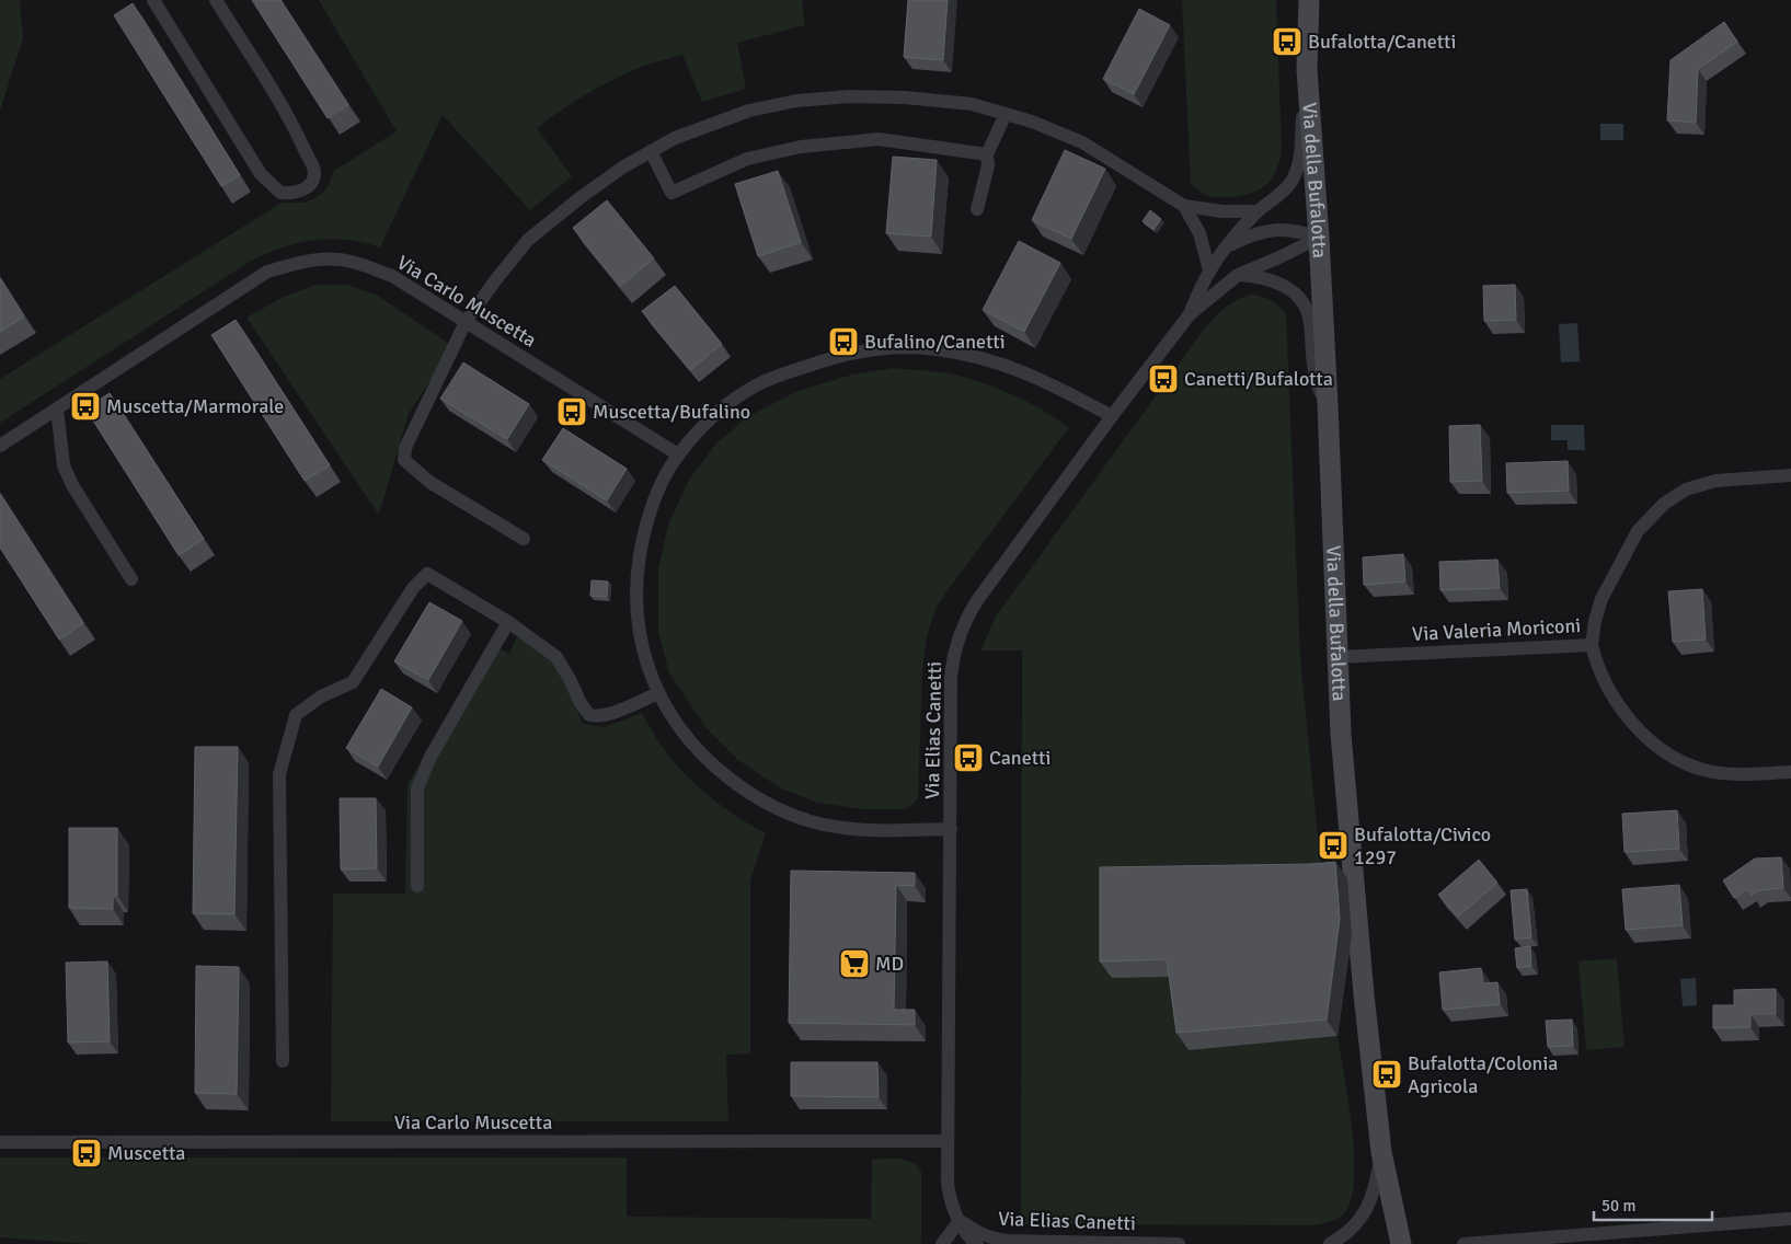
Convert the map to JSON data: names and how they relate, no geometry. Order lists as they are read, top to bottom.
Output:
{
  "streets": {
    "street": [
      "Via della Bufalotta",
      "Via Carlo Muscetta",
      "Via Valeria Moriconi",
      "Via Elias Canetti"
    ]
  },
  "crossings": [
    ["Via della Bufalotta", "Via Valeria Moriconi"],
    ["Via Carlo Muscetta", "Via Elias Canetti"]
  ],
  "places": {
    "bus stop": [
      "Bufalotta/Canetti",
      "Bufalino/Canetti",
      "Canetti/Bufalotta",
      "Muscetta/Marmorale",
      "Muscetta/Bufalino",
      "Canetti",
      "Bufalotta/Civico 1297",
      "Bufalotta/Colonia Agricola",
      "Muscetta"
    ],
    "supermarket": ["MD"]
  },
  "scale_bar": "50 m"
}
